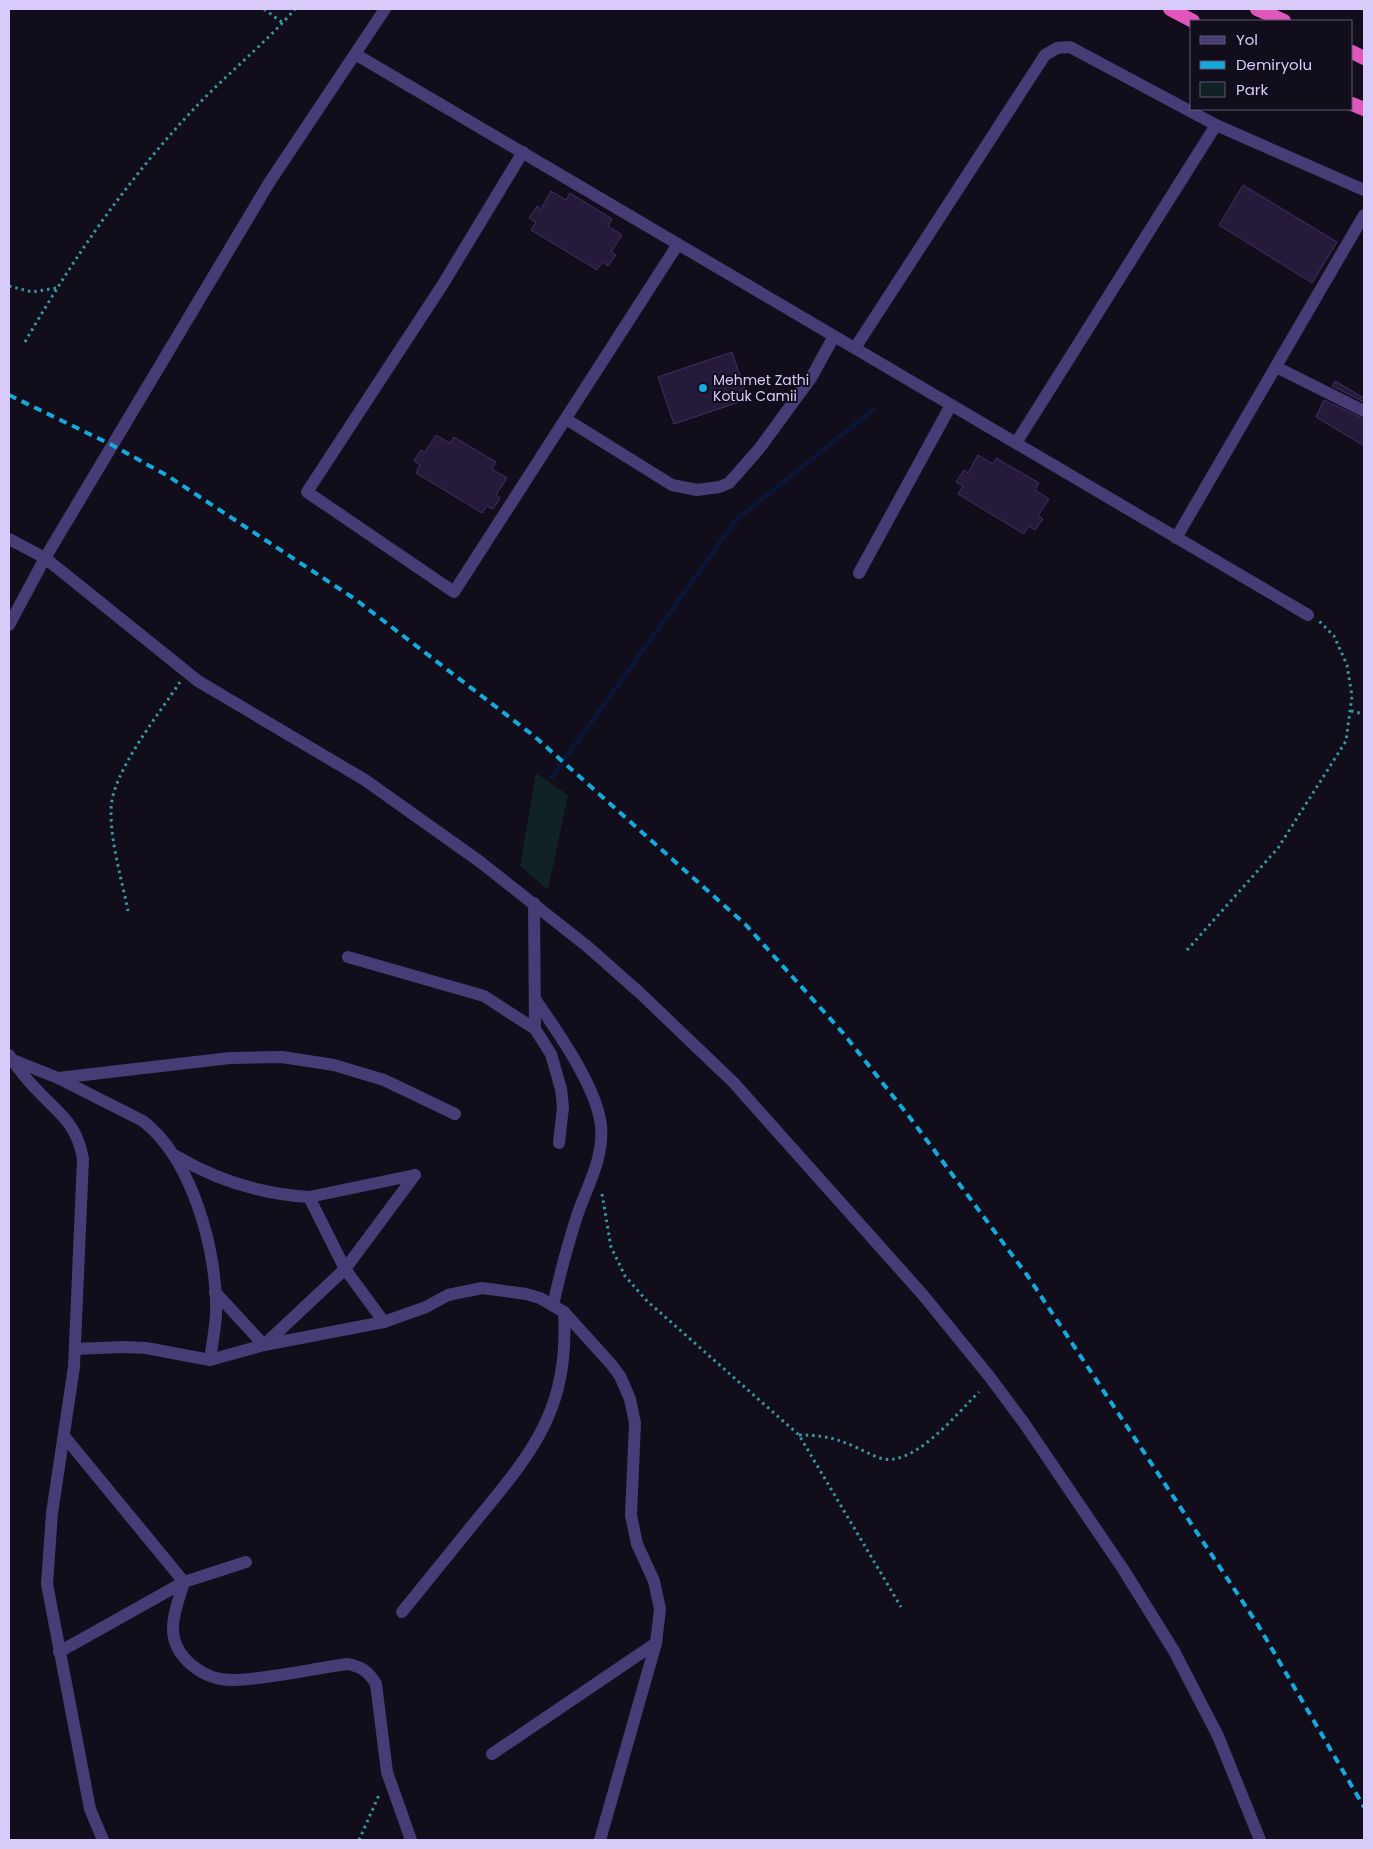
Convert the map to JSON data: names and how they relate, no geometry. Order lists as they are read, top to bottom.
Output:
{
  "places": ["Mehmet Zathi Kotuk Camii"],
  "legend": ["Yol", "Demiryolu", "Park"]
}
